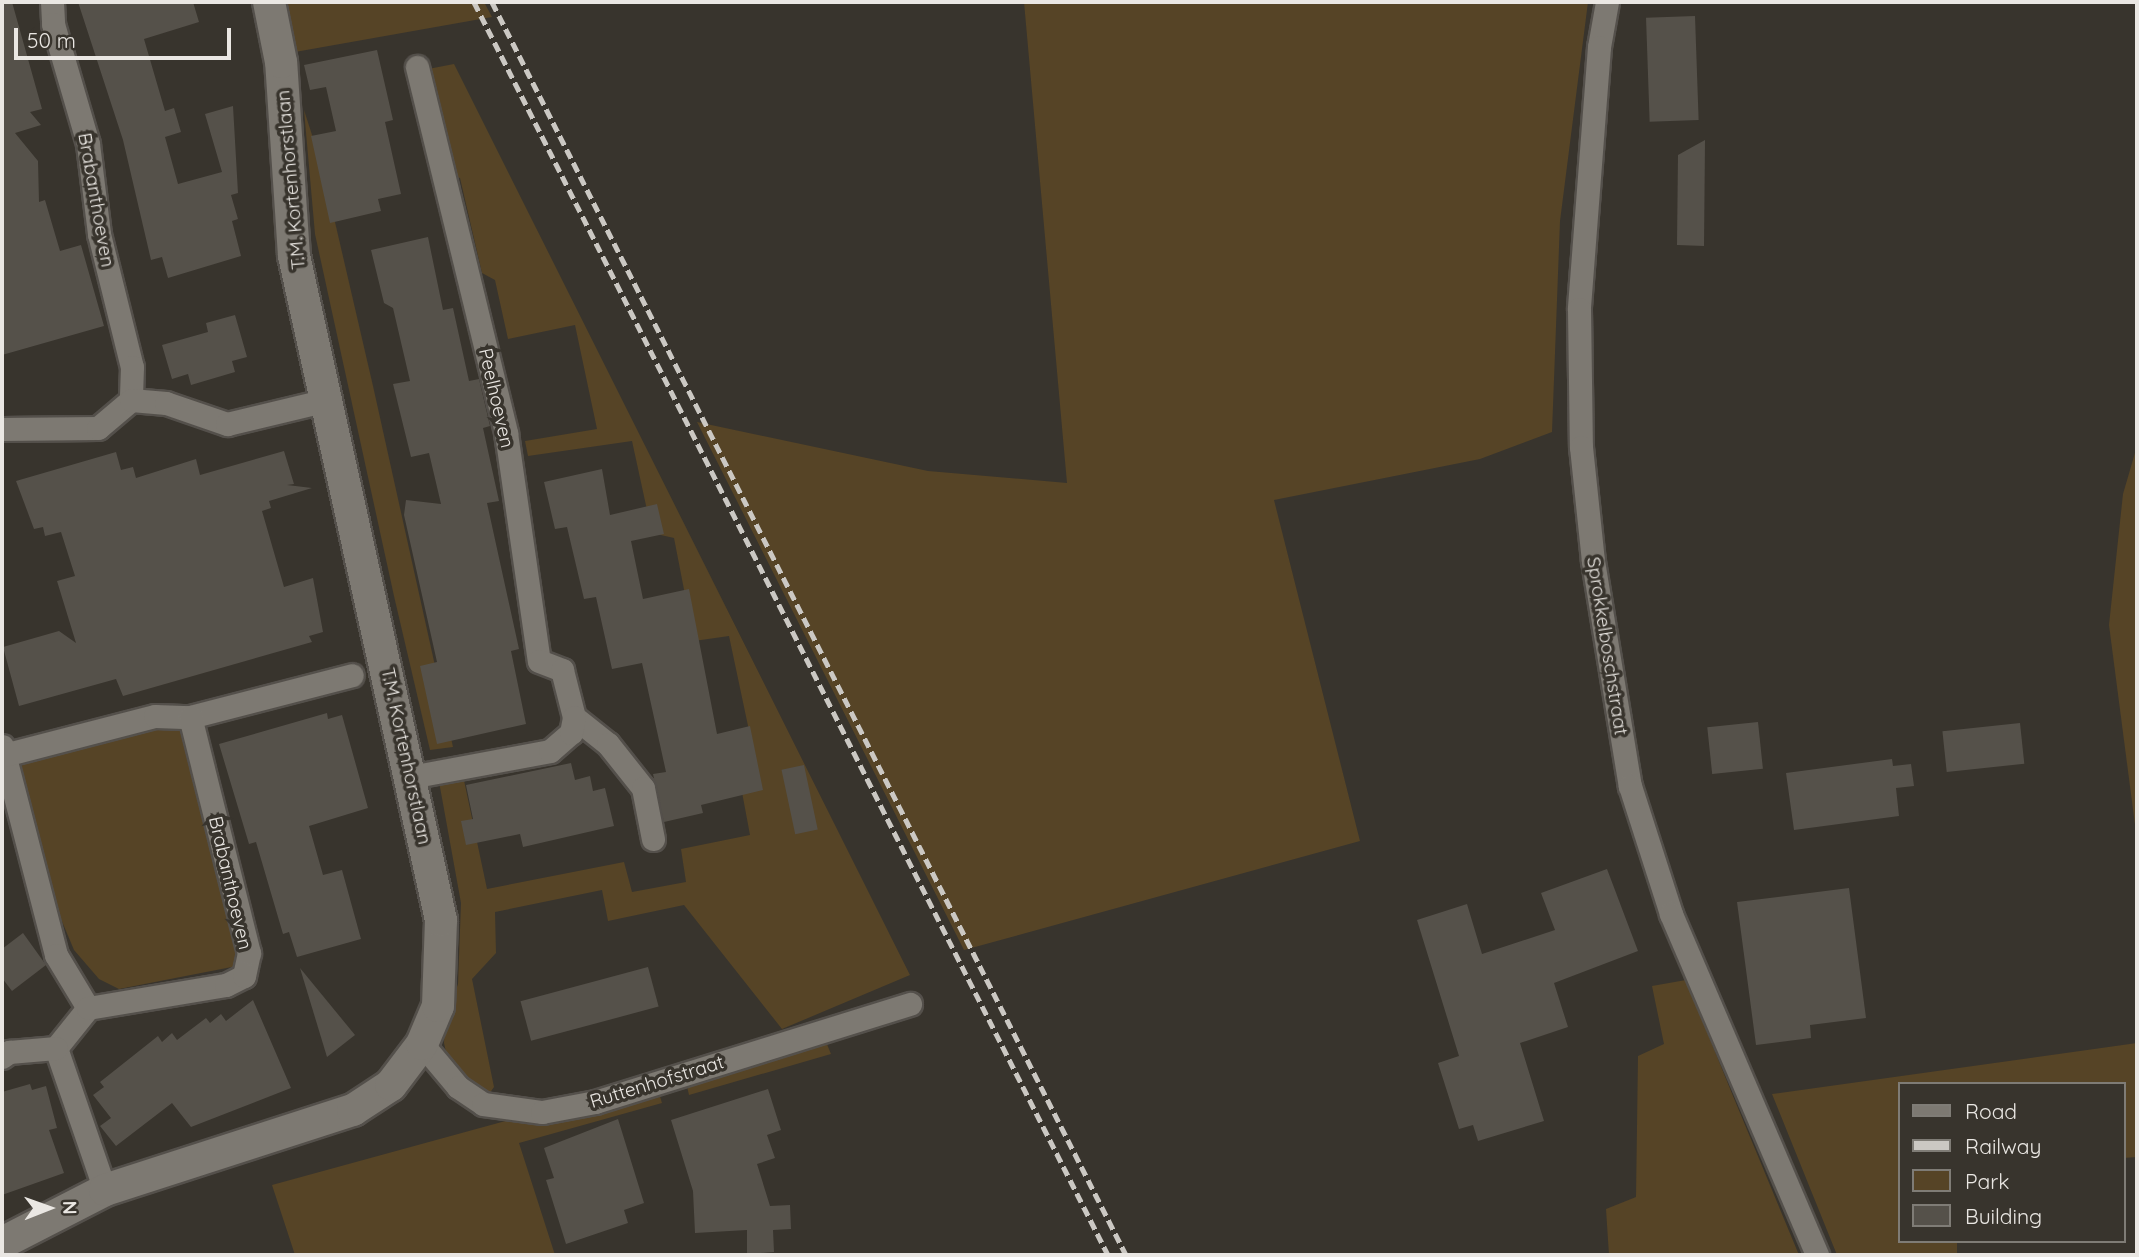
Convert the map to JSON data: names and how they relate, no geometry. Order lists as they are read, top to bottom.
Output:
{
  "streets": {
    "street": [
      "T.M. Kortenhorstlaan",
      "Brabanthoeven",
      "Peelhoeven",
      "Sprokkelboschstraat",
      "Ruttenhofstraat"
    ]
  },
  "crossings": [
    ["T.M. Kortenhorstlaan", "Ruttenhofstraat"]
  ],
  "legend": [
    "Road",
    "Railway",
    "Park",
    "Building"
  ],
  "scale_bar": "50 m",
  "north": "right"
}
